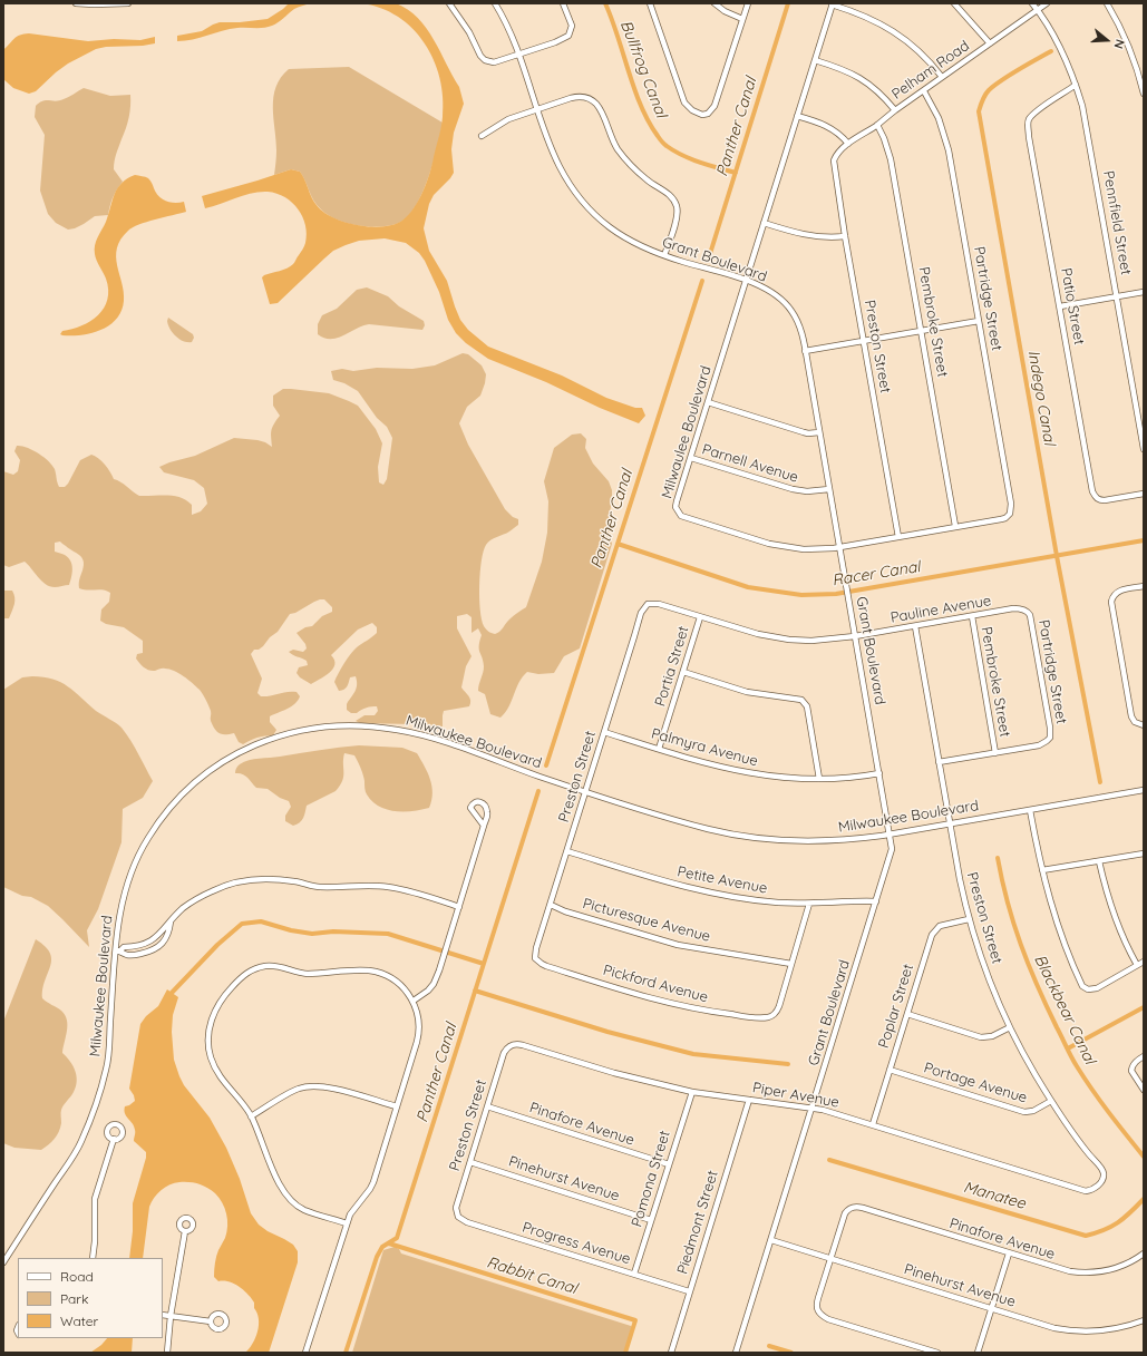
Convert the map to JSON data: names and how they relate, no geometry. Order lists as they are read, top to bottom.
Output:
{
  "streets": {
    "street": [
      "Pelham Road",
      "Pennfield Street",
      "Grant Boulevard",
      "Partridge Street",
      "Patio Street",
      "Pembroke Street",
      "Preston Street",
      "Milwaulee Boulevard",
      "Parnell Avenue",
      "Pauline Avenue",
      "Portia Street",
      "Milwaukee Boulevard",
      "Palmyra Avenue",
      "Petite Avenue",
      "Picturesque Avenue",
      "Pickford Avenue",
      "Poplar Street",
      "Portage Avenue",
      "Piper Avenue",
      "Pinafore Avenue",
      "Pinehurst Avenue",
      "Pomona Street",
      "Piedmont Street",
      "Progress Avenue"
    ]
  },
  "crossings": [
    ["Pelham Road", "Pennfield Street"],
    ["Pelham Road", "Partridge Street"],
    ["Pelham Road", "Pembroke Street"],
    ["Pelham Road", "Preston Street"],
    ["Pennfield Street", "Patio Street"],
    ["Grant Boulevard", "Milwaulee Boulevard"],
    ["Grant Boulevard", "Parnell Avenue"],
    ["Grant Boulevard", "Pauline Avenue"],
    ["Grant Boulevard", "Milwaukee Boulevard"],
    ["Grant Boulevard", "Palmyra Avenue"],
    ["Grant Boulevard", "Petite Avenue"],
    ["Grant Boulevard", "Piper Avenue"],
    ["Grant Boulevard", "Pinehurst Avenue"],
    ["Partridge Street", "Pembroke Street"],
    ["Partridge Street", "Milwaulee Boulevard"],
    ["Partridge Street", "Pauline Avenue"],
    ["Pembroke Street", "Milwaulee Boulevard"],
    ["Pembroke Street", "Pauline Avenue"],
    ["Preston Street", "Milwaulee Boulevard"],
    ["Preston Street", "Pauline Avenue"],
    ["Preston Street", "Milwaukee Boulevard"],
    ["Preston Street", "Palmyra Avenue"],
    ["Preston Street", "Petite Avenue"],
    ["Preston Street", "Picturesque Avenue"],
    ["Preston Street", "Pickford Avenue"],
    ["Preston Street", "Poplar Street"],
    ["Preston Street", "Portage Avenue"],
    ["Preston Street", "Piper Avenue"],
    ["Preston Street", "Pinafore Avenue"],
    ["Preston Street", "Pinehurst Avenue"],
    ["Preston Street", "Progress Avenue"],
    ["Milwaulee Boulevard", "Parnell Avenue"],
    ["Pauline Avenue", "Portia Street"],
    ["Portia Street", "Palmyra Avenue"],
    ["Picturesque Avenue", "Pickford Avenue"],
    ["Poplar Street", "Portage Avenue"],
    ["Poplar Street", "Piper Avenue"],
    ["Piper Avenue", "Pomona Street"],
    ["Piper Avenue", "Piedmont Street"],
    ["Pinafore Avenue", "Pinehurst Avenue"],
    ["Pinafore Avenue", "Pomona Street"],
    ["Pinehurst Avenue", "Pomona Street"],
    ["Pomona Street", "Progress Avenue"],
    ["Piedmont Street", "Progress Avenue"]
  ],
  "water": [
    "Bullfrog Canal",
    "Panther Canal",
    "Indego Canal",
    "Racer Canal",
    "Blackbear Canal",
    "Manatee",
    "Rabbit Canal"
  ],
  "legend": ["Road", "Park", "Water"],
  "north": "right"
}
